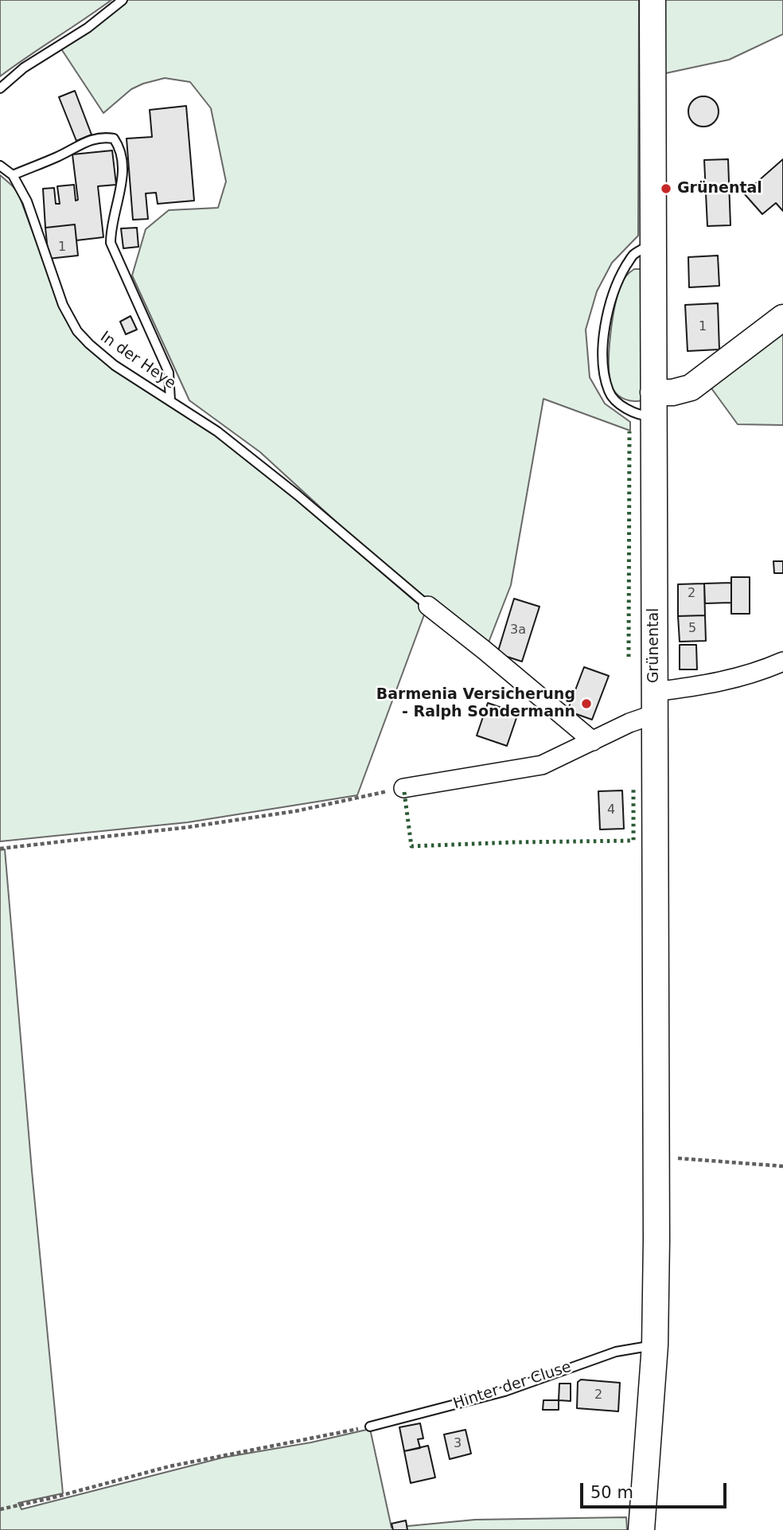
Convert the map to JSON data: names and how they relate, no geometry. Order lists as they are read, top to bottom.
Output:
{
  "streets": {
    "main road": ["Grünental"],
    "lane": ["In der Heye", "Hinter der Cluse"]
  },
  "places": ["Grünental", "Barmenia Versicherung - Ralph Sondermann"],
  "house_numbers": [
    "1",
    "1",
    "2",
    "5",
    "3a",
    "4",
    "2",
    "3"
  ],
  "scale_bar": "50 m"
}
